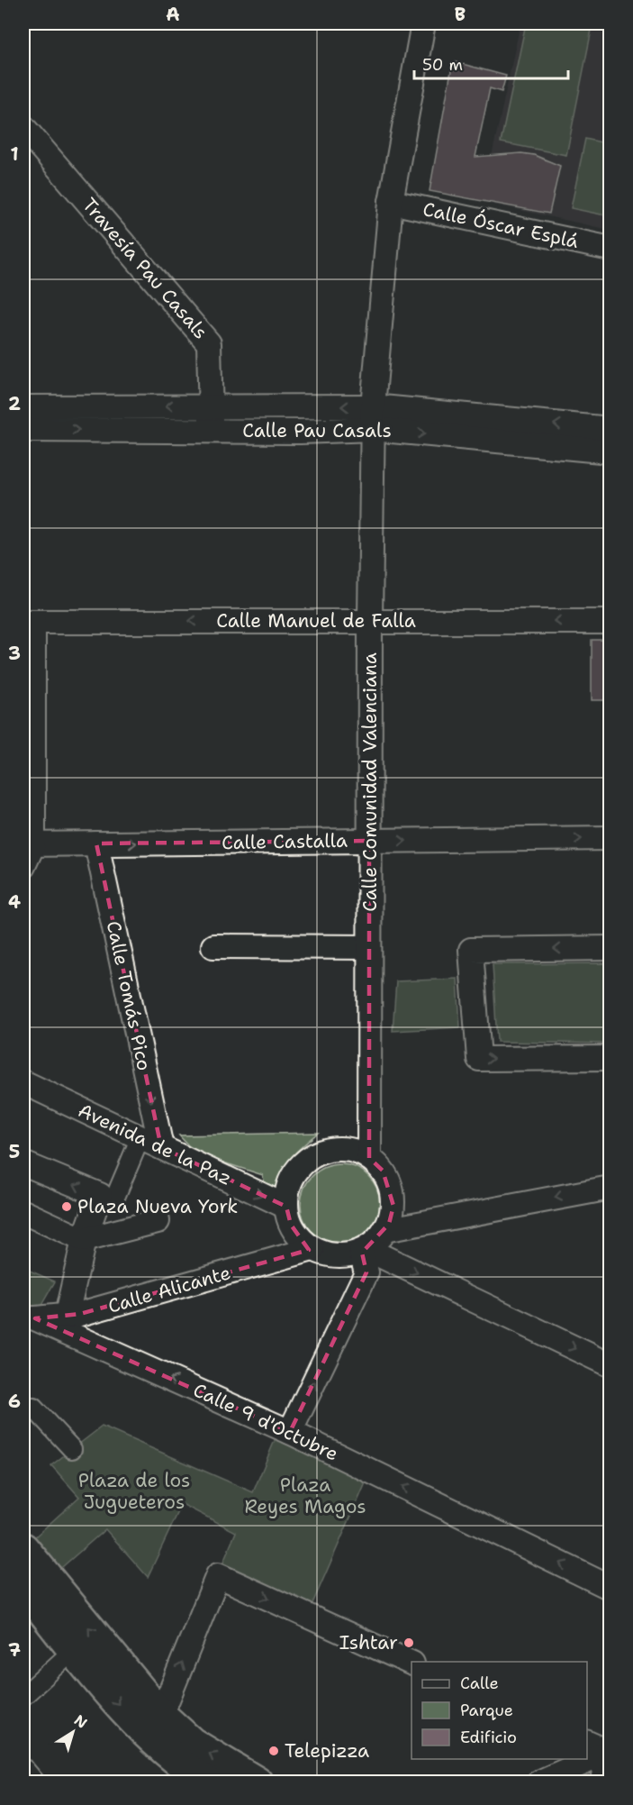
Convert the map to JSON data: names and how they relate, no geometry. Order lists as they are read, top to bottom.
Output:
{
  "streets": {
    "street": [
      "Calle Óscar Esplá",
      "Travesía Pau Casals",
      "Calle Pau Casals",
      "Calle Manuel de Falla",
      "Calle Comunidad Valenciana",
      "Calle Castalla",
      "Calle Tomás Pico",
      "Avenida de la Paz",
      "Calle Alicante",
      "Calle 9 d'Octubre"
    ]
  },
  "crossings": [
    ["Calle Óscar Esplá", "Calle Comunidad Valenciana"],
    ["Travesía Pau Casals", "Calle Pau Casals"],
    ["Calle Pau Casals", "Calle Comunidad Valenciana"],
    ["Calle Manuel de Falla", "Calle Comunidad Valenciana"],
    ["Calle Comunidad Valenciana", "Calle Castalla"],
    ["Calle Comunidad Valenciana", "Avenida de la Paz"],
    ["Calle Comunidad Valenciana", "Calle Alicante"],
    ["Calle Castalla", "Calle Tomás Pico"],
    ["Calle Tomás Pico", "Avenida de la Paz"],
    ["Avenida de la Paz", "Calle Alicante"],
    ["Calle Alicante", "Calle 9 d'Octubre"]
  ],
  "one_way": ["Calle Manuel de Falla", "Calle Tomás Pico", "Avenida de la Paz"],
  "parks": ["Plaza de los Jugueteros", "Plaza Reyes Magos"],
  "places": ["Plaza Nueva York", "Ishtar", "Telepizza"],
  "legend": ["Calle", "Parque", "Edificio"],
  "scale_bar": "50 m",
  "north": "top right",
  "grid": {
    "columns": ["A", "B"],
    "rows": [
      "1",
      "2",
      "3",
      "4",
      "5",
      "6",
      "7"
    ]
  }
}
